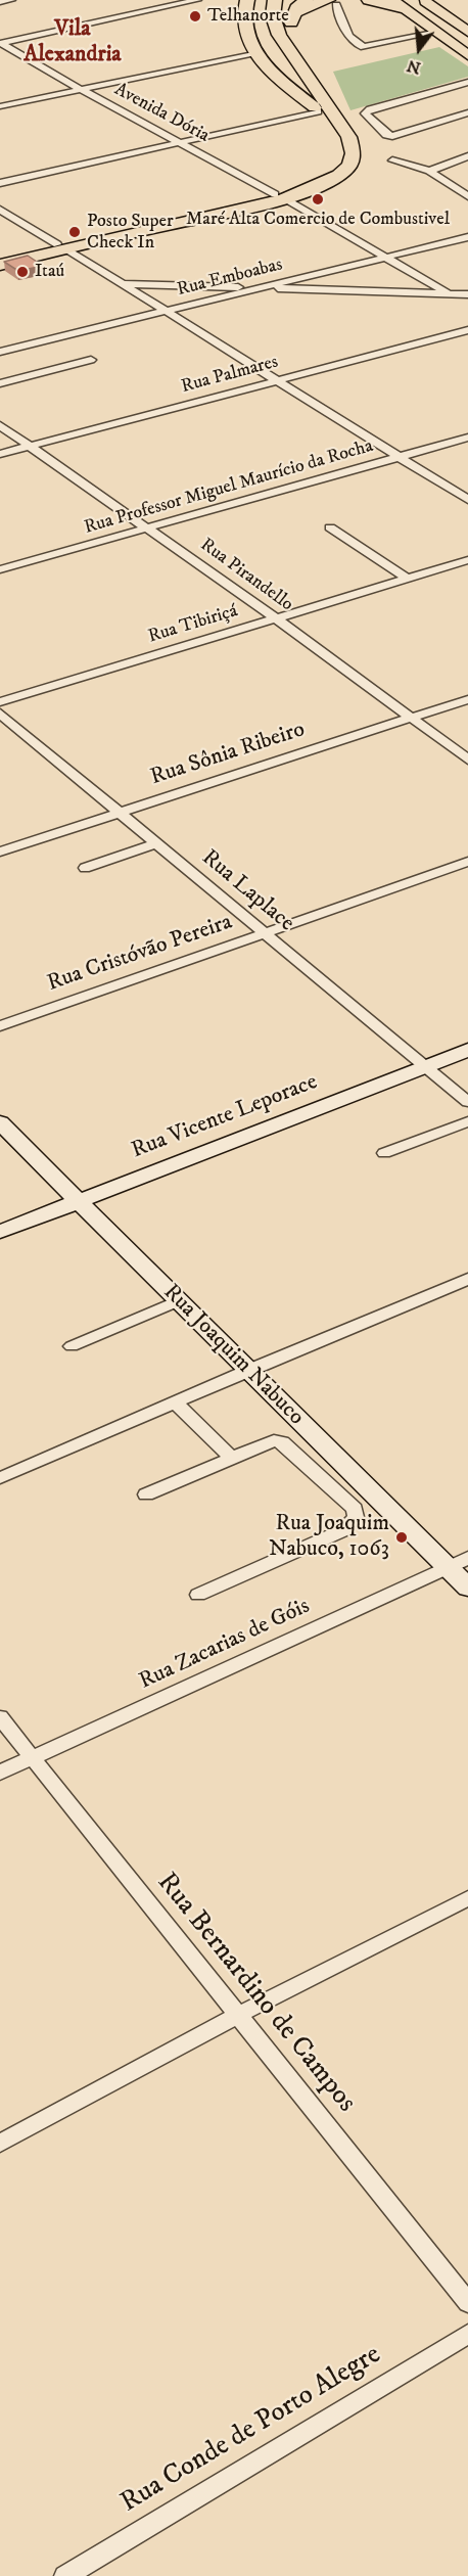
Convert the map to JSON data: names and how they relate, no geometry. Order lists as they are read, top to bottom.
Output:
{
  "streets": {
    "street": [
      "Avenida Dória",
      "Rua Emboabas",
      "Rua Palmares",
      "Rua Professor Miguel Maurício da Rocha",
      "Rua Pirandello",
      "Rua Tibiriçá",
      "Rua Sônia Ribeiro",
      "Rua Laplace",
      "Rua Cristóvão Pereira",
      "Rua Vicente Leporace",
      "Rua Joaquim Nabuco",
      "Rua Zacarias de Góis",
      "Rua Bernardino de Campos",
      "Rua Conde de Porto Alegre"
    ]
  },
  "crossings": [
    ["Avenida Dória", "Rua Emboabas"],
    ["Rua Palmares", "Rua Pirandello"],
    ["Rua Professor Miguel Maurício da Rocha", "Rua Pirandello"],
    ["Rua Pirandello", "Rua Tibiriçá"],
    ["Rua Pirandello", "Rua Sônia Ribeiro"],
    ["Rua Sônia Ribeiro", "Rua Laplace"],
    ["Rua Laplace", "Rua Cristóvão Pereira"],
    ["Rua Laplace", "Rua Vicente Leporace"],
    ["Rua Vicente Leporace", "Rua Joaquim Nabuco"],
    ["Rua Joaquim Nabuco", "Rua Zacarias de Góis"],
    ["Rua Zacarias de Góis", "Rua Bernardino de Campos"]
  ],
  "districts": ["Vila Alexandria"],
  "places": [
    "Telhanorte",
    "Maré Alta Comercio de Combustivel",
    "Posto Super Check In",
    "Itaú",
    "Rua Joaquim Nabuco, 1063"
  ],
  "north": "bottom"
}
